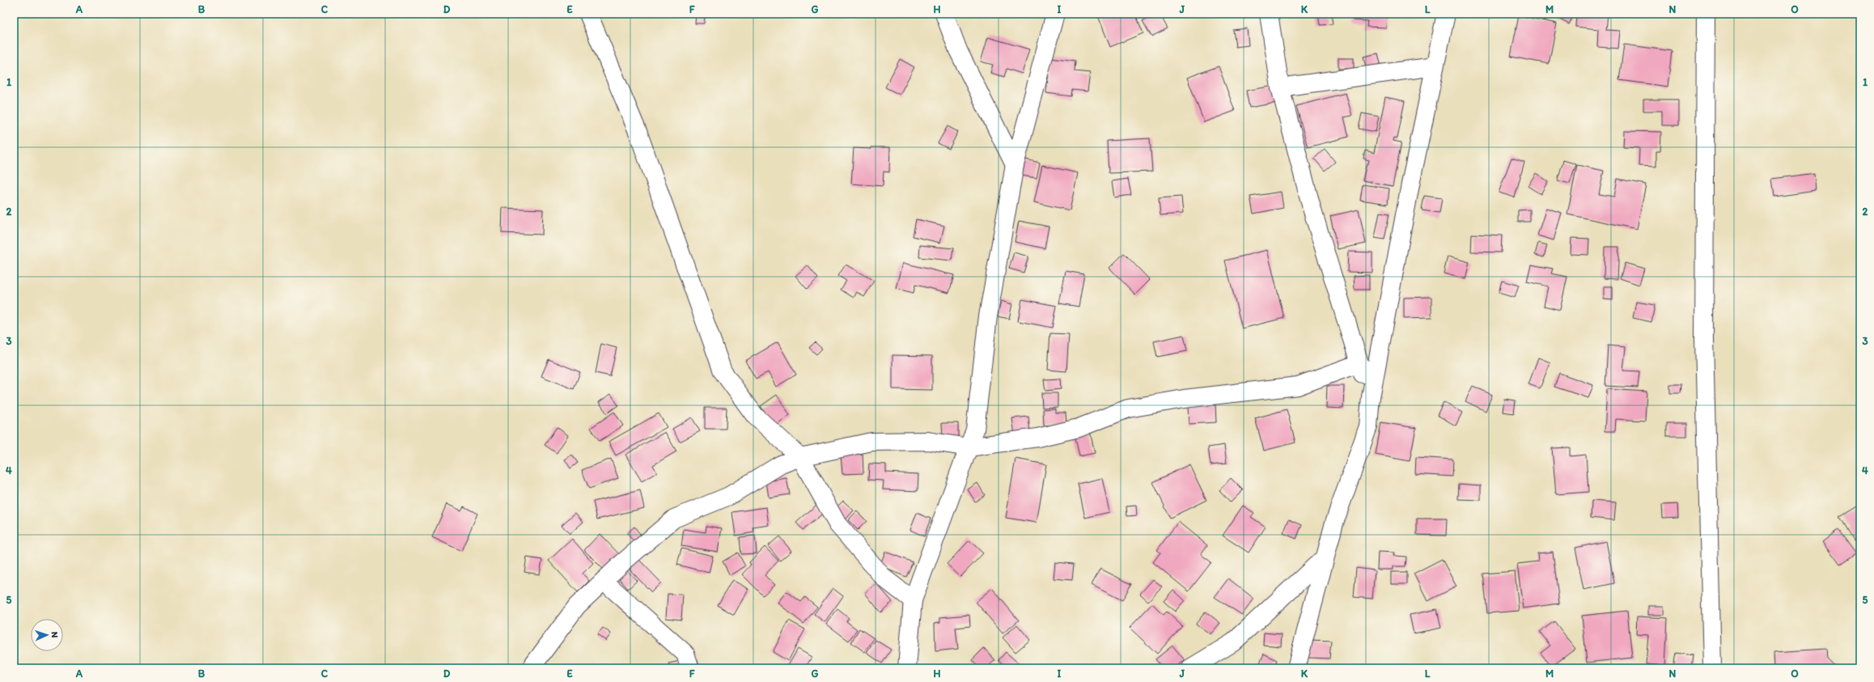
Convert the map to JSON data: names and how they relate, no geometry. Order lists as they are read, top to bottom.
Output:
{
  "north": "right",
  "grid": {
    "columns": [
      "A",
      "B",
      "C",
      "D",
      "E",
      "F",
      "G",
      "H",
      "I",
      "J",
      "K",
      "L",
      "M",
      "N",
      "O"
    ],
    "rows": [
      "1",
      "2",
      "3",
      "4",
      "5"
    ]
  }
}
